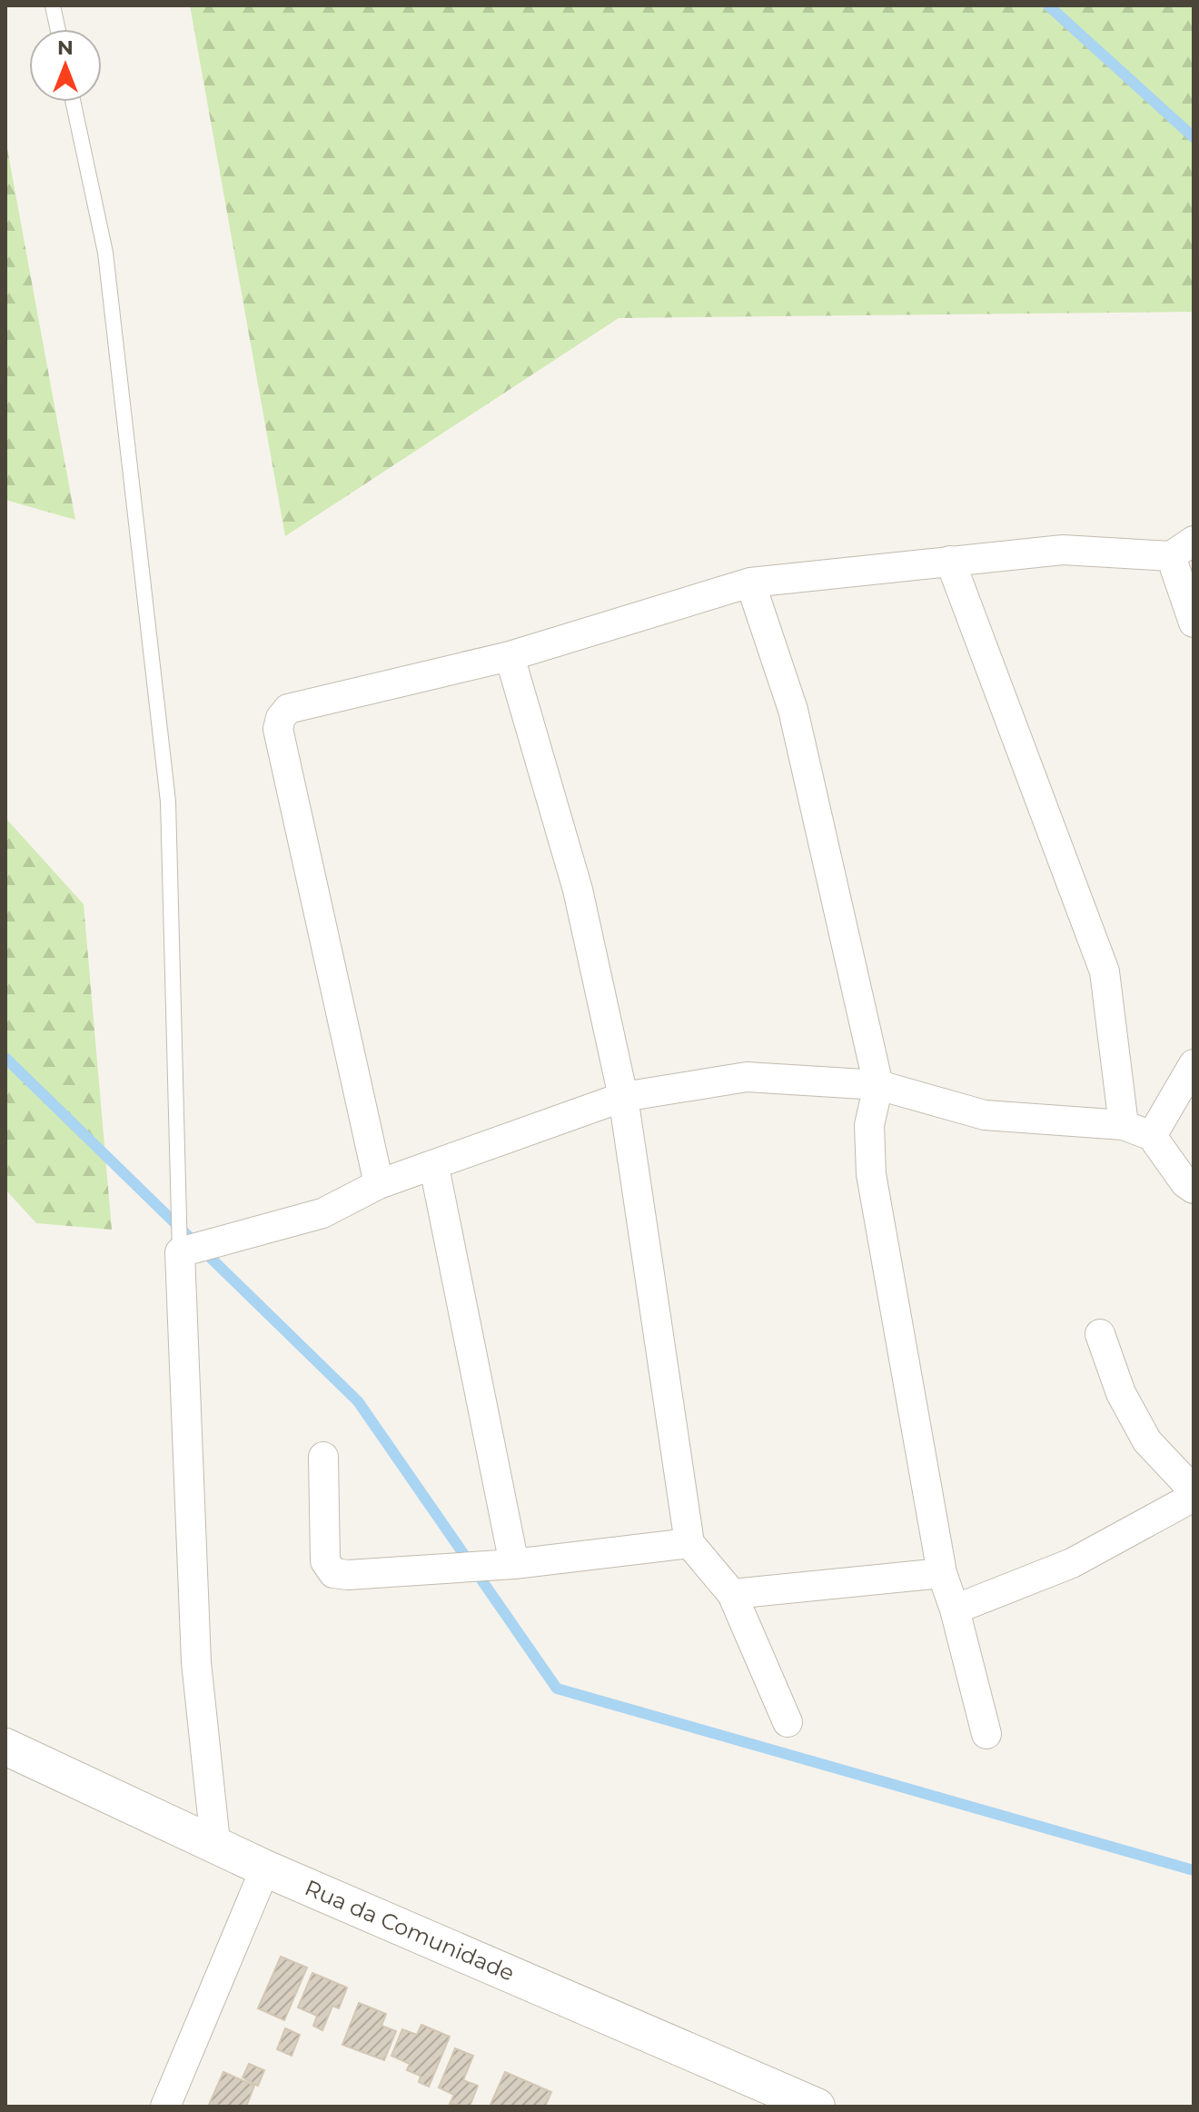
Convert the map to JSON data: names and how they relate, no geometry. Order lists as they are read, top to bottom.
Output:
{
  "streets": {
    "street": ["Rua da Comunidade"]
  },
  "north": "top"
}
